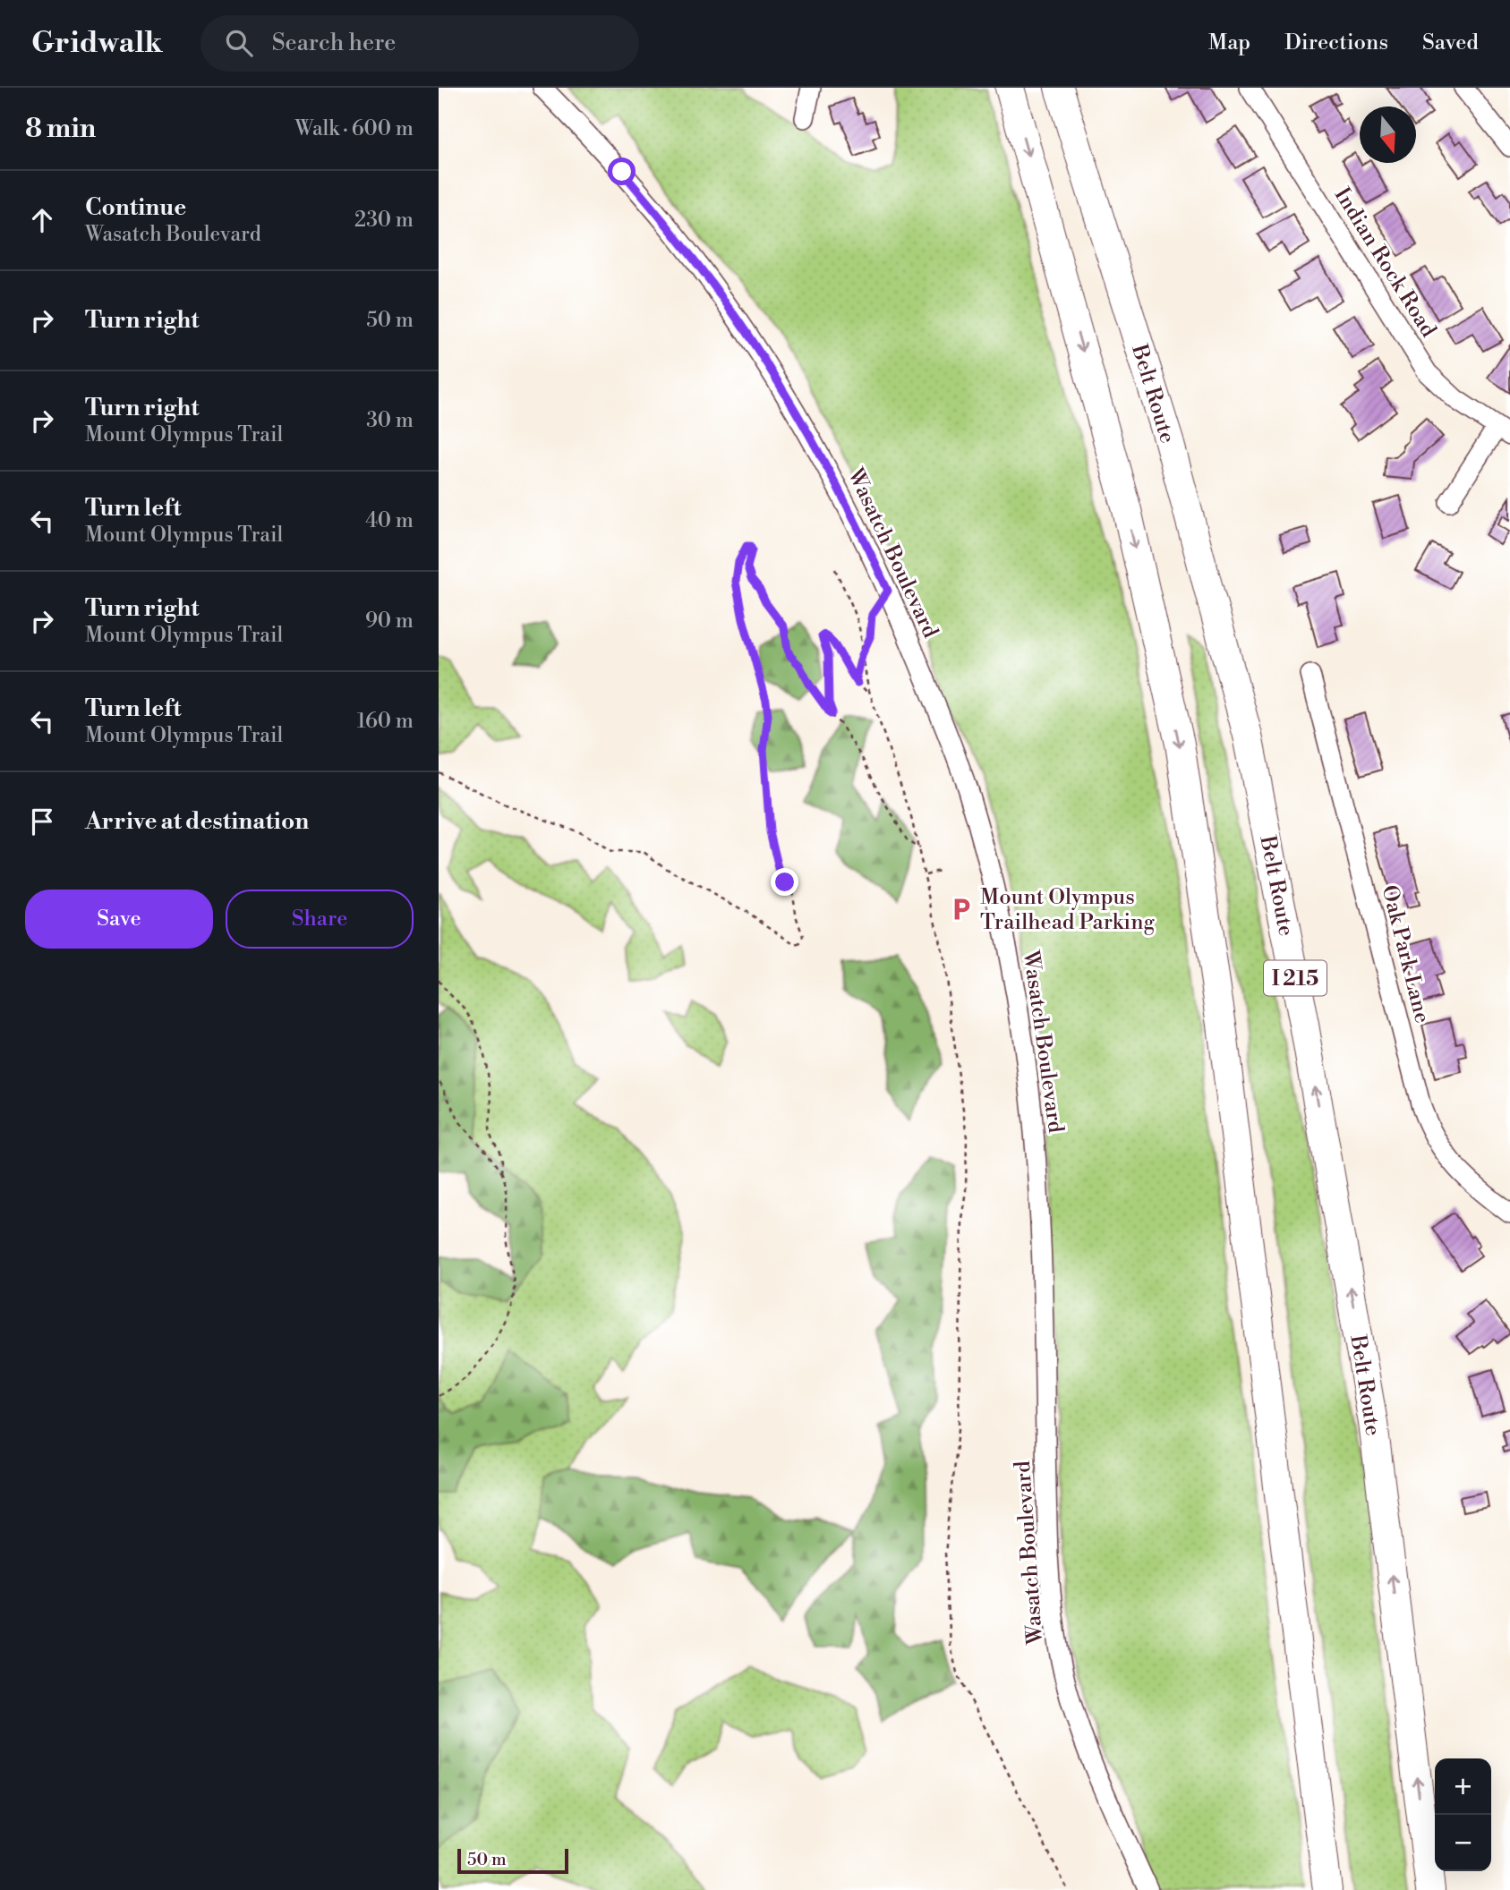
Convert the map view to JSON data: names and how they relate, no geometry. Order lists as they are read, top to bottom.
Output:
{
  "streets": {
    "highway": ["Belt Route", "I 215"],
    "street": ["Indian Rock Road", "Wasatch Boulevard", "Oak Park Lane"]
  },
  "places": {
    "parking": ["Mount Olympus Trailhead Parking"]
  },
  "scale_bar": "50 m",
  "north": "bottom",
  "page": {
    "header": "Gridwalk",
    "search": "Search here",
    "nav": ["Map", "Directions", "Saved"],
    "heading": ["8 min", "Walk · 600 m"],
    "list": [
      ["Continue", "Wasatch Boulevard", "230 m"],
      ["Turn right", "50 m"],
      ["Turn right", "Mount Olympus Trail", "30 m"],
      ["Turn left", "Mount Olympus Trail", "40 m"],
      ["Turn right", "Mount Olympus Trail", "90 m"],
      ["Turn left", "Mount Olympus Trail", "160 m"],
      "Arrive at destination"
    ],
    "buttons": ["Save", "Share"],
    "map_buttons": ["+", "−"],
    "scale": "50 m"
  }
}
